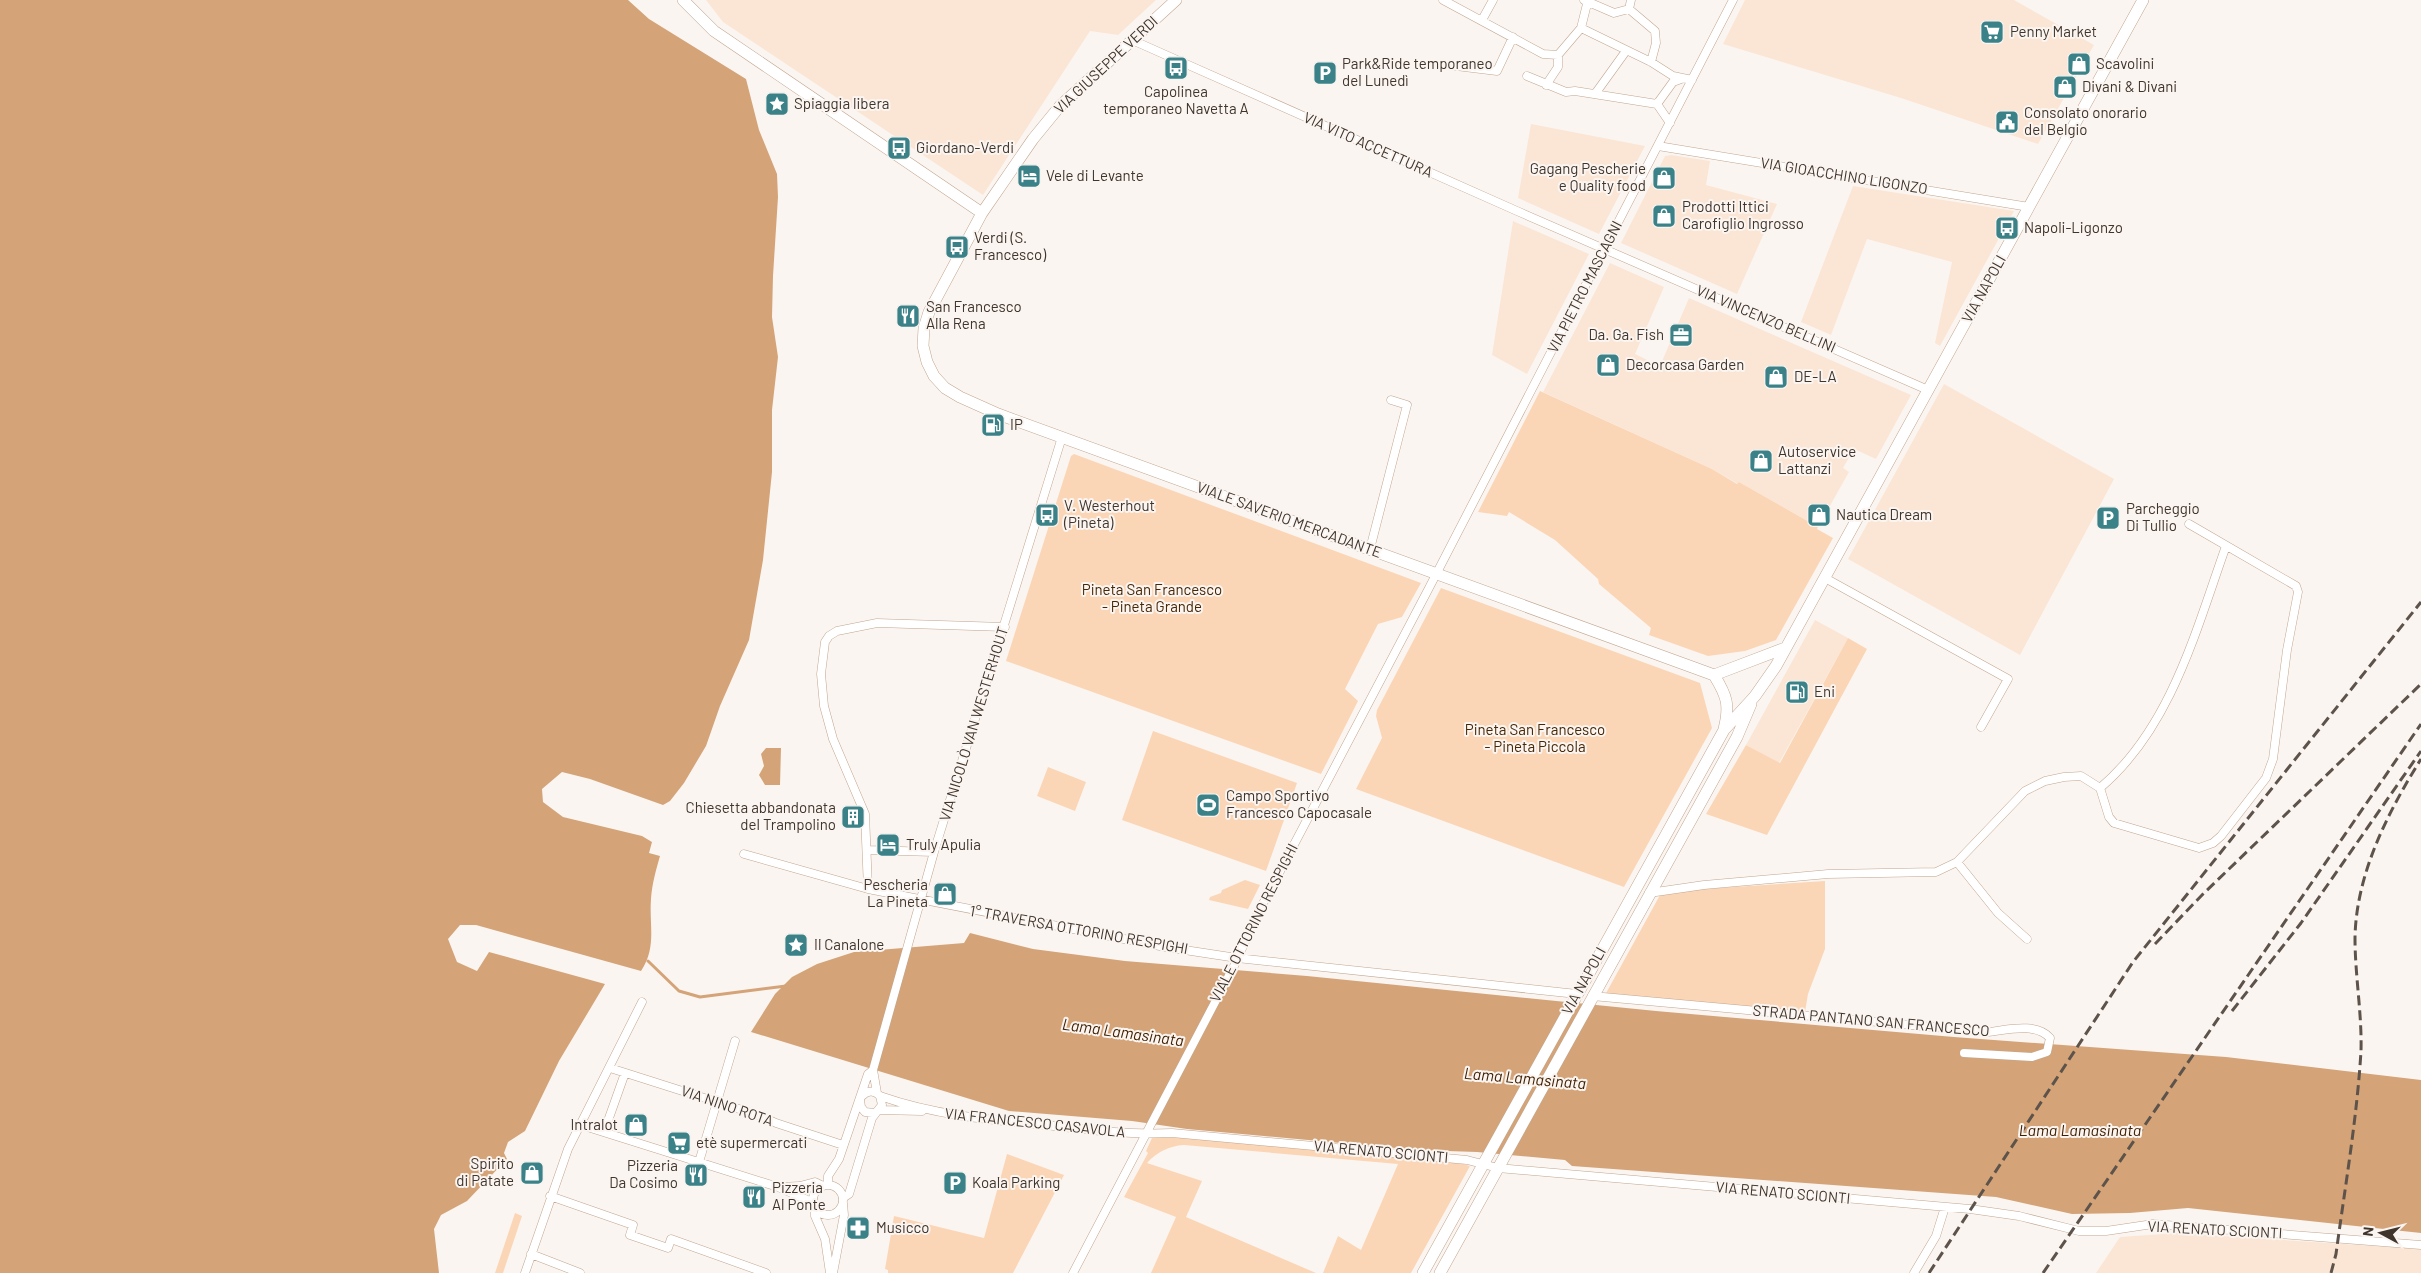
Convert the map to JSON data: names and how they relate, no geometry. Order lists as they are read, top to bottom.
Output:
{
  "streets": {
    "main road": ["VIA GIUSEPPE VERDI", "VIA NAPOLI", "VIALE SAVERIO MERCADANTE"],
    "street": [
      "VIA VITO ACCETTURA",
      "VIA GIOACCHINO LIGONZO",
      "VIA PIETRO MASCAGNI",
      "VIA VINCENZO BELLINI",
      "VIA NICOLÒ VAN WESTERHOUT",
      "VIALE OTTORINO RESPIGHI",
      "1° TRAVERSA OTTORINO RESPIGHI",
      "STRADA PANTANO SAN FRANCESCO",
      "VIA NINO ROTA",
      "VIA FRANCESCO CASAVOLA",
      "VIA RENATO SCIONTI"
    ]
  },
  "crossings": [
    ["VIA GIUSEPPE VERDI", "VIA VITO ACCETTURA"],
    ["VIA GIUSEPPE VERDI", "VIALE SAVERIO MERCADANTE"],
    ["VIA VITO ACCETTURA", "VIA PIETRO MASCAGNI"],
    ["VIA VITO ACCETTURA", "VIA VINCENZO BELLINI"],
    ["VIA GIOACCHINO LIGONZO", "VIA PIETRO MASCAGNI"],
    ["VIA GIOACCHINO LIGONZO", "VIA NAPOLI"],
    ["VIA PIETRO MASCAGNI", "VIA VINCENZO BELLINI"],
    ["VIA PIETRO MASCAGNI", "VIALE SAVERIO MERCADANTE"],
    ["VIA PIETRO MASCAGNI", "VIALE OTTORINO RESPIGHI"],
    ["VIA NAPOLI", "VIA VINCENZO BELLINI"],
    ["VIA NAPOLI", "STRADA PANTANO SAN FRANCESCO"],
    ["VIA NAPOLI", "VIA RENATO SCIONTI"],
    ["VIALE SAVERIO MERCADANTE", "VIA NICOLÒ VAN WESTERHOUT"],
    ["VIALE SAVERIO MERCADANTE", "VIALE OTTORINO RESPIGHI"],
    ["VIA NICOLÒ VAN WESTERHOUT", "1° TRAVERSA OTTORINO RESPIGHI"],
    ["VIA NICOLÒ VAN WESTERHOUT", "VIA NINO ROTA"],
    ["VIA NICOLÒ VAN WESTERHOUT", "VIA FRANCESCO CASAVOLA"],
    ["VIALE OTTORINO RESPIGHI", "1° TRAVERSA OTTORINO RESPIGHI"],
    ["VIALE OTTORINO RESPIGHI", "VIA FRANCESCO CASAVOLA"],
    ["VIALE OTTORINO RESPIGHI", "VIA RENATO SCIONTI"],
    ["VIA FRANCESCO CASAVOLA", "VIA RENATO SCIONTI"]
  ],
  "water": ["Lama Lamasinata"],
  "parks": ["Pineta San Francesco - Pineta Grande", "Pineta San Francesco - Pineta Piccola"],
  "places": {
    "supermarket": ["Penny Market", "etè supermercati"],
    "shop": [
      "Scavolini",
      "Divani & Divani",
      "Gagang Pescherie e Quality food",
      "Prodotti Ittici Carofiglio Ingrosso",
      "Decorcasa Garden",
      "DE-LA",
      "Autoservice Lattanzi",
      "Nautica Dream",
      "Pescheria La Pineta",
      "Intralot",
      "Spirito di Patate"
    ],
    "bus stop": [
      "Capolinea temporaneo Navetta A",
      "Giordano-Verdi",
      "Napoli-Ligonzo",
      "Verdi (S. Francesco)",
      "V. Westerhout (Pineta)"
    ],
    "parking": ["Park&Ride temporaneo del Lunedì", "Parcheggio Di Tullio", "Koala Parking"],
    "place": ["Spiaggia libera", "Il Canalone"],
    "public building": ["Consolato onorario del Belgio"],
    "hotel": ["Vele di Levante", "Truly Apulia"],
    "restaurant": ["San Francesco Alla Rena", "Pizzeria Da Cosimo", "Pizzeria Al Ponte"],
    "office": ["Da. Ga. Fish"],
    "fuel station": ["IP", "Eni"],
    "sports": ["Campo Sportivo Francesco Capocasale"],
    "building": ["Chiesetta abbandonata del Trampolino"],
    "pharmacy": ["Musicco"]
  },
  "north": "left"
}
